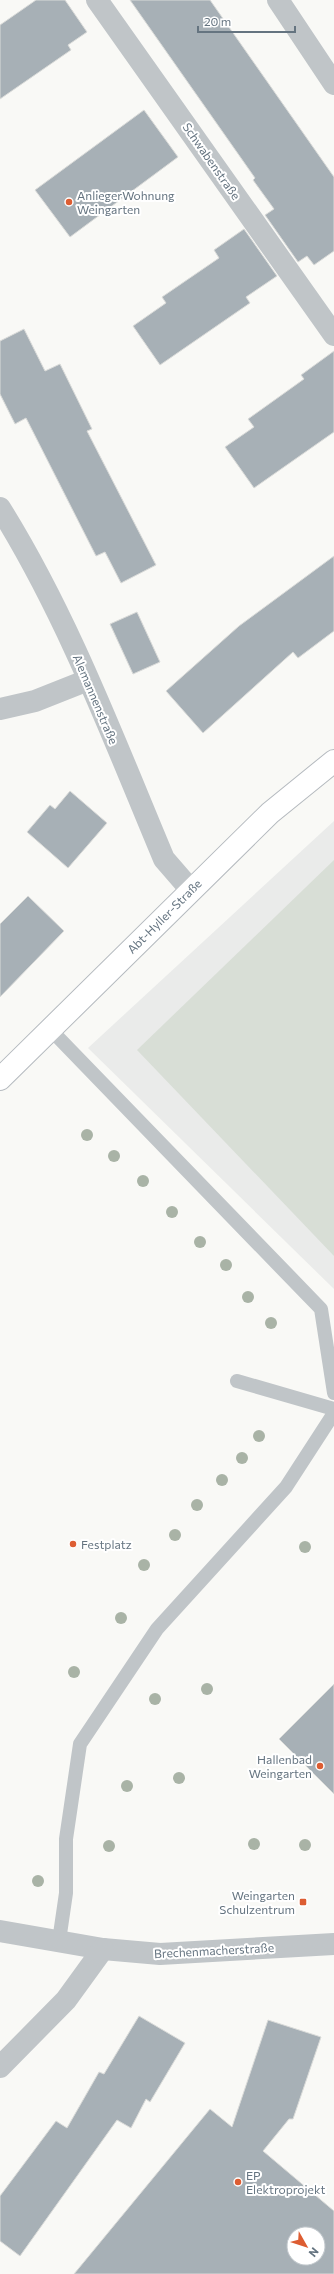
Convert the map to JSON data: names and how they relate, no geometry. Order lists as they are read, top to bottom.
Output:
{
  "streets": {
    "street": [
      "Schwabenstraße",
      "Alemannenstraße",
      "Abt-Hyller-Straße",
      "Brechenmacherstraße"
    ]
  },
  "crossings": [
    ["Alemannenstraße", "Abt-Hyller-Straße"]
  ],
  "places": {
    "other": [
      "AnliegerWohnung Weingarten",
      "Festplatz",
      "Hallenbad Weingarten",
      "EP Elektroprojekt"
    ],
    "transit": ["Weingarten Schulzentrum"]
  },
  "scale_bar": "20 m",
  "north": "bottom right"
}
